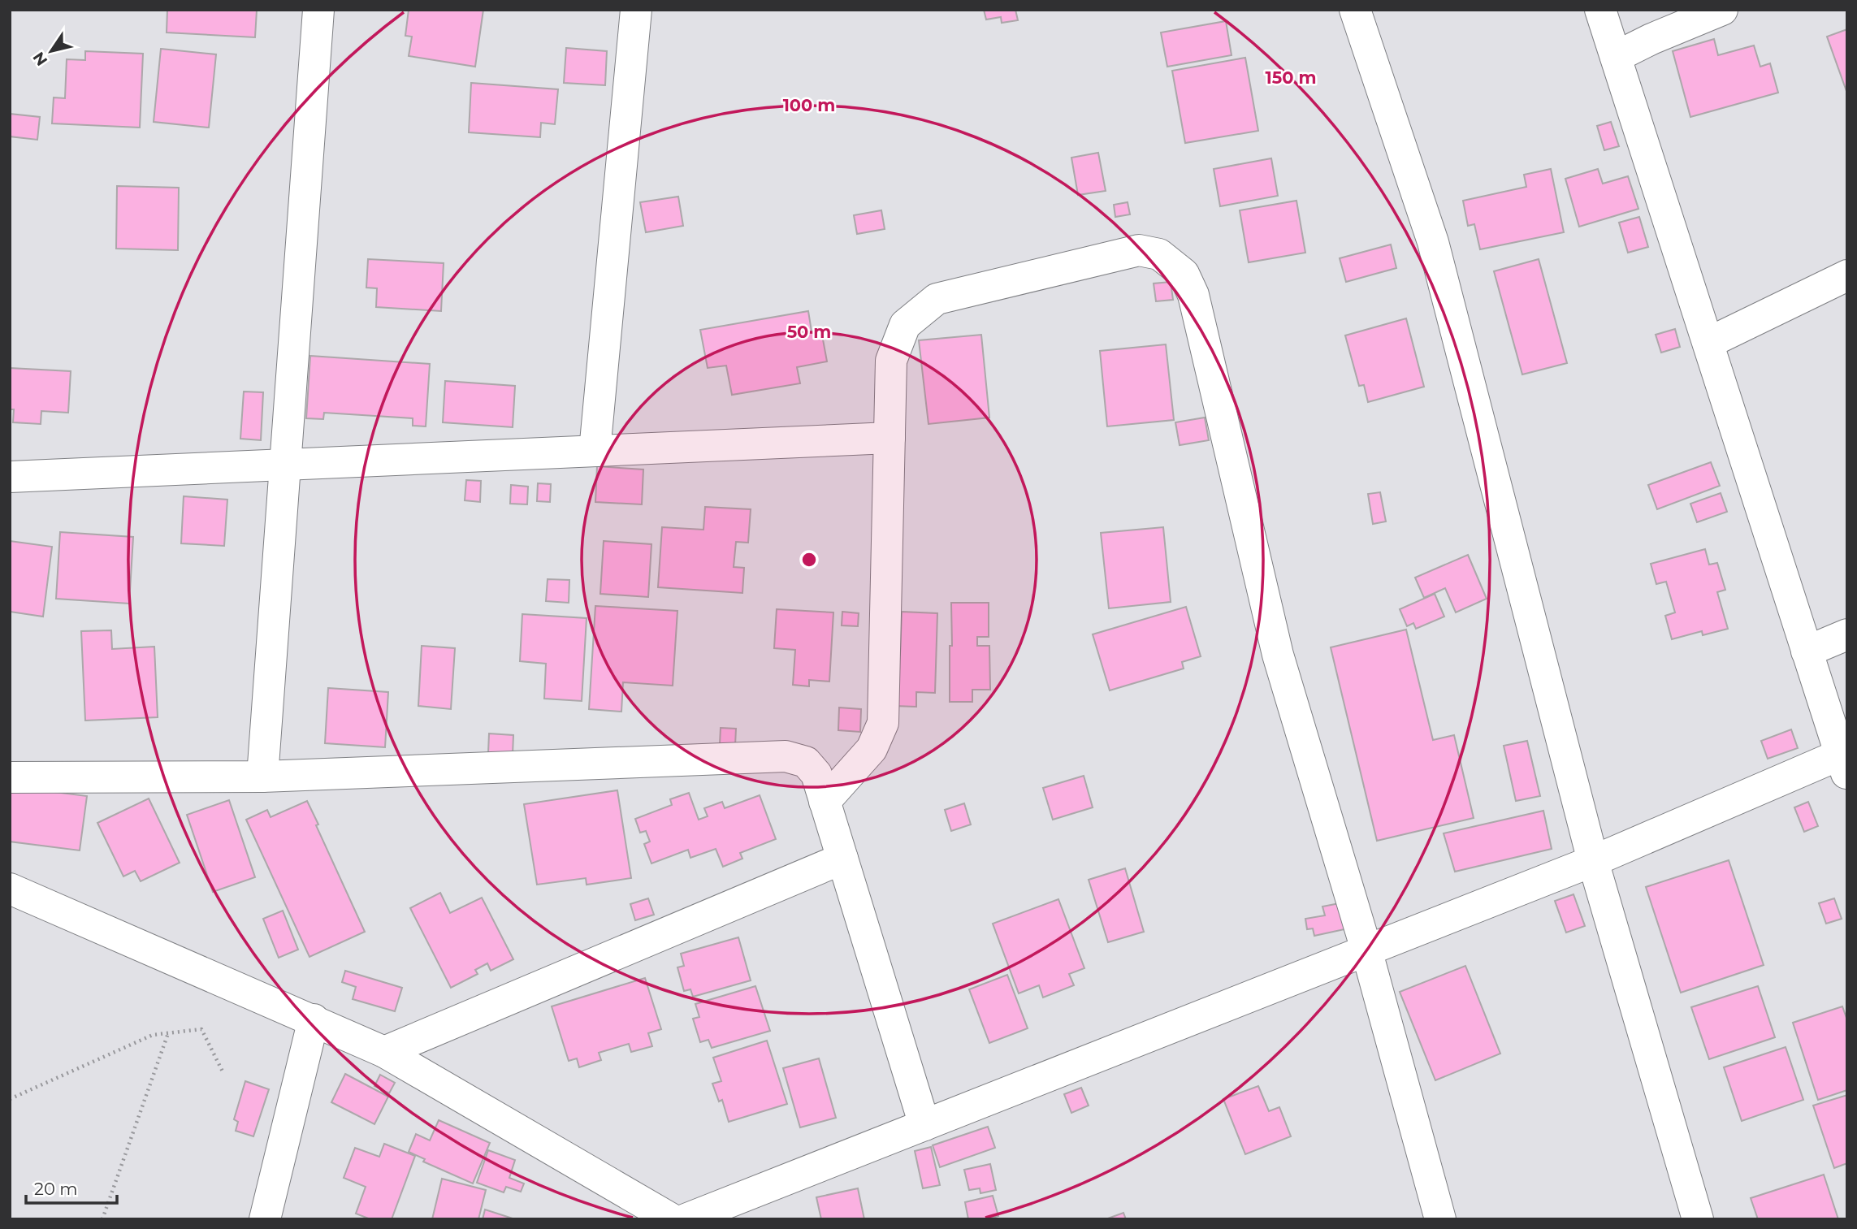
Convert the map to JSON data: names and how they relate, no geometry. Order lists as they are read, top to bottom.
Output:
{
  "scale_bar": "20 m",
  "north": "bottom left",
  "rings": ["150 m", "100 m", "50 m"]
}
